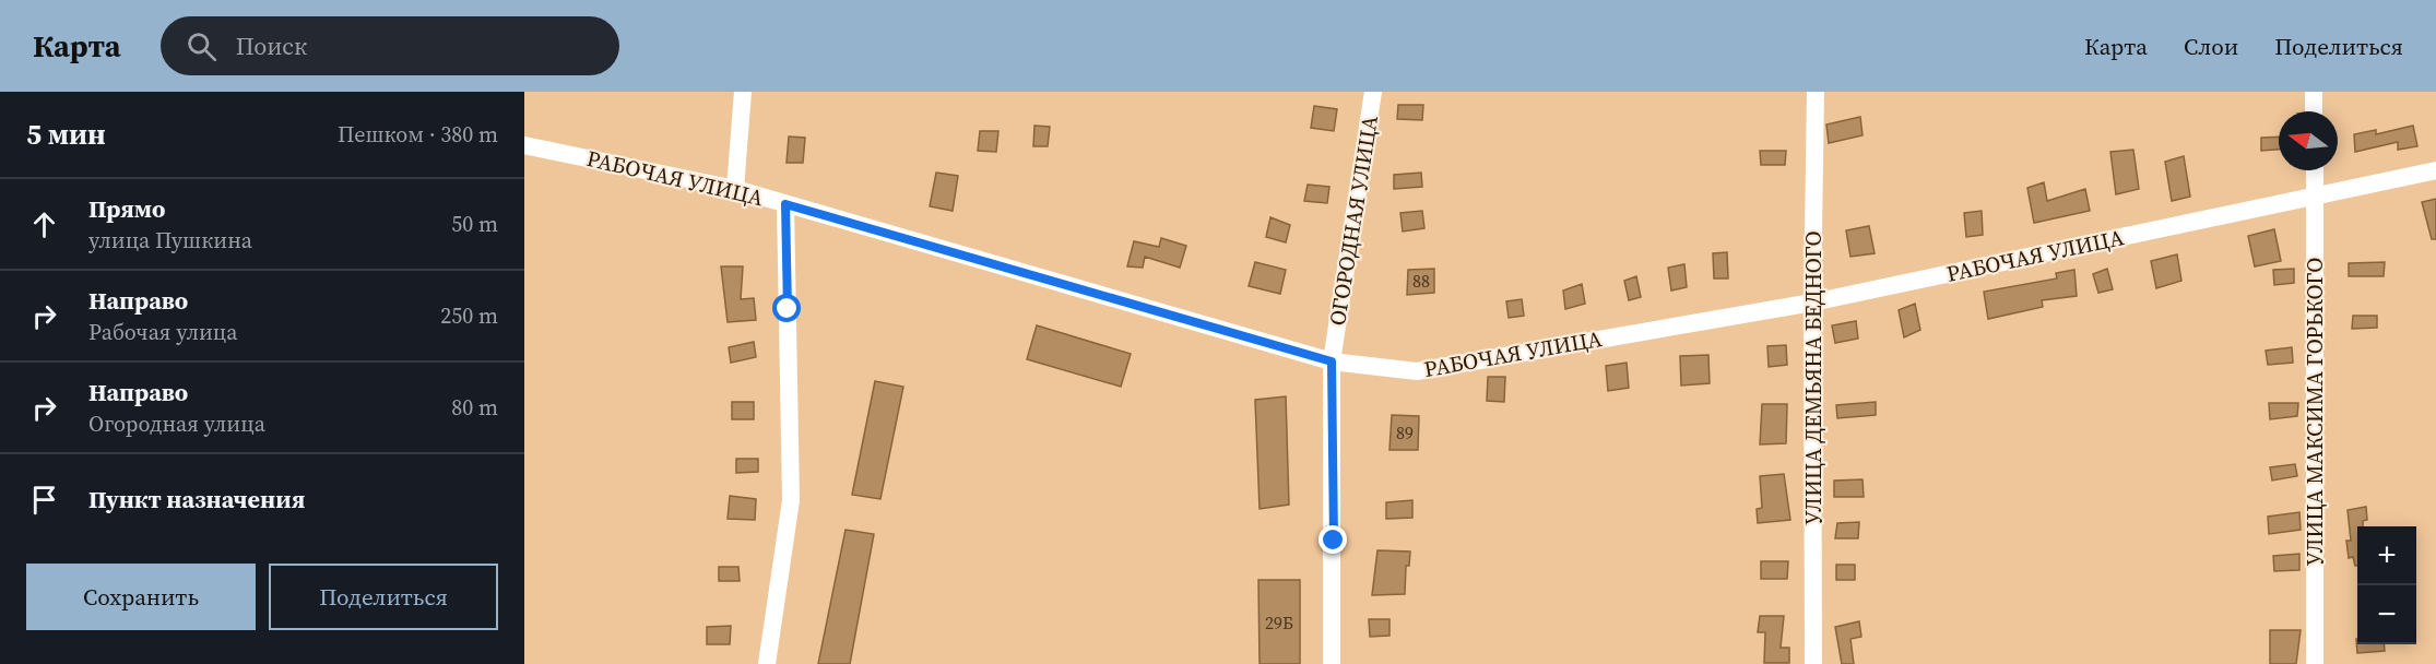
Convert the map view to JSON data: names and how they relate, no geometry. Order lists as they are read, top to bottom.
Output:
{
  "streets": {
    "street": [
      "РАБОЧАЯ УЛИЦА",
      "ОГОРОДНАЯ УЛИЦА",
      "УЛИЦА ДЕМЬЯНА БЕДНОГО",
      "УЛИЦА МАКСИМА ГОРЬКОГО"
    ]
  },
  "crossings": [
    ["РАБОЧАЯ УЛИЦА", "ОГОРОДНАЯ УЛИЦА"],
    ["РАБОЧАЯ УЛИЦА", "УЛИЦА ДЕМЬЯНА БЕДНОГО"],
    ["РАБОЧАЯ УЛИЦА", "УЛИЦА МАКСИМА ГОРЬКОГО"]
  ],
  "house_numbers": ["88", "89", "29Б"],
  "north": "left",
  "page": {
    "header": "Карта",
    "search": "Поиск",
    "nav": ["Карта", "Слои", "Поделиться"],
    "heading": ["5 мин", "Пешком · 380 m"],
    "list": [
      ["Прямо", "улица Пушкина", "50 m"],
      ["Направо", "Рабочая улица", "250 m"],
      ["Направо", "Огородная улица", "80 m"],
      "Пункт назначения"
    ],
    "map_buttons": ["+", "−"],
    "buttons": ["Сохранить", "Поделиться"]
  }
}
